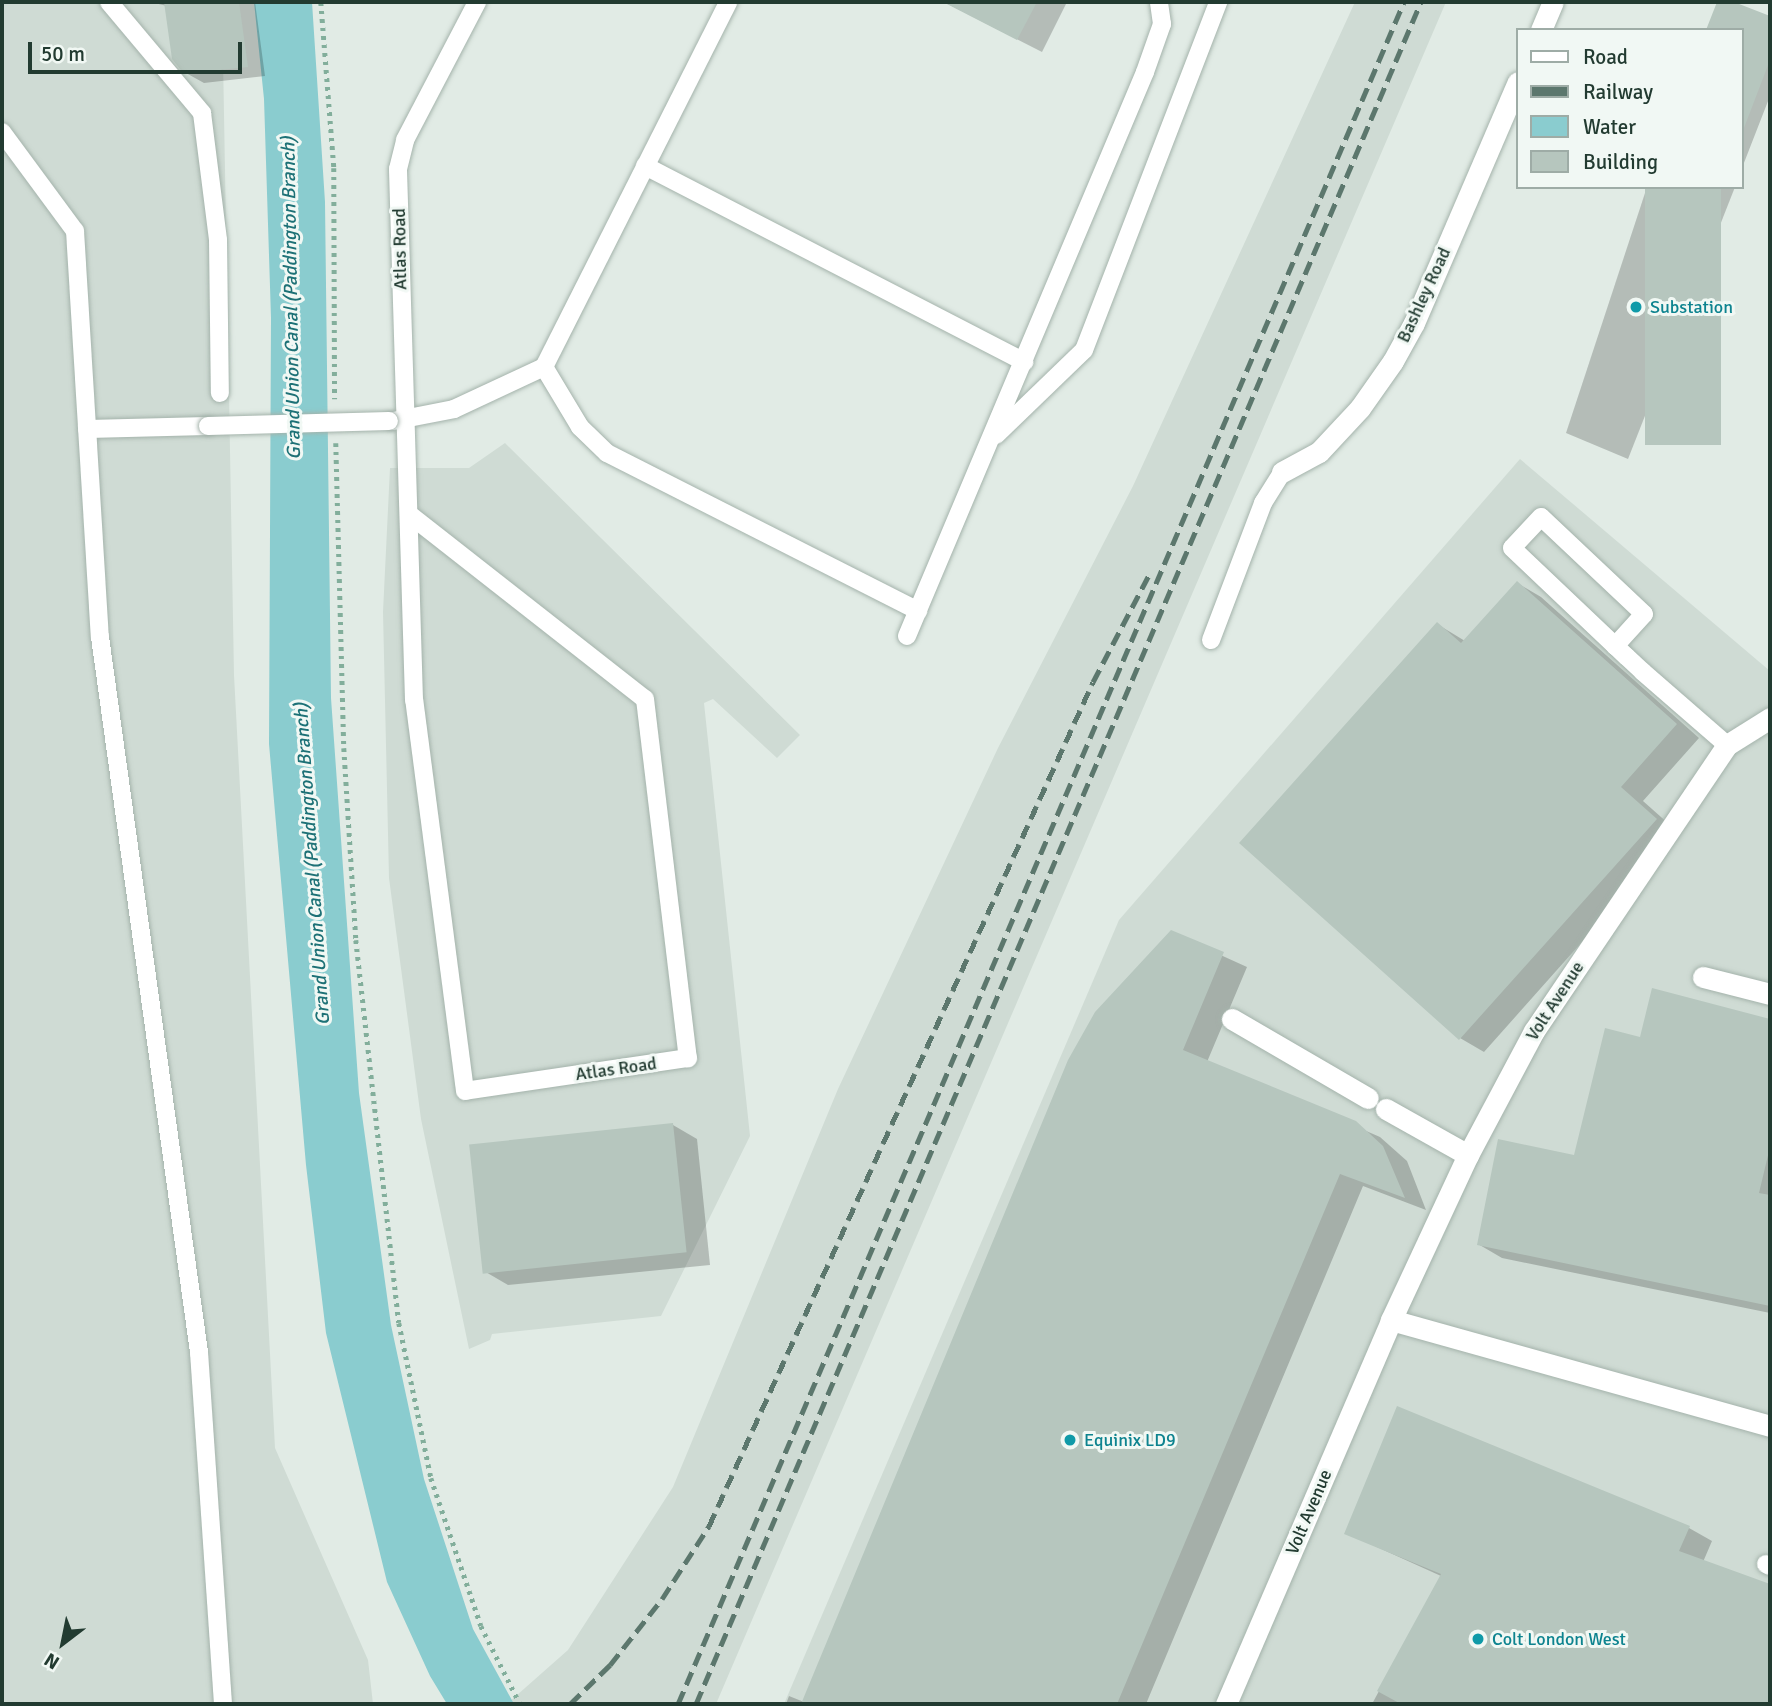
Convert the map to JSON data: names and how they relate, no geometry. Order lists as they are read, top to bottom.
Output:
{
  "streets": {
    "street": ["Bashley Road", "Volt Avenue"],
    "lane": ["Atlas Road"]
  },
  "water": ["Grand Union Canal (Paddington Branch)"],
  "places": ["Substation", "Equinix LD9", "Colt London West"],
  "legend": [
    "Road",
    "Railway",
    "Water",
    "Building"
  ],
  "scale_bar": "50 m",
  "north": "bottom left"
}
